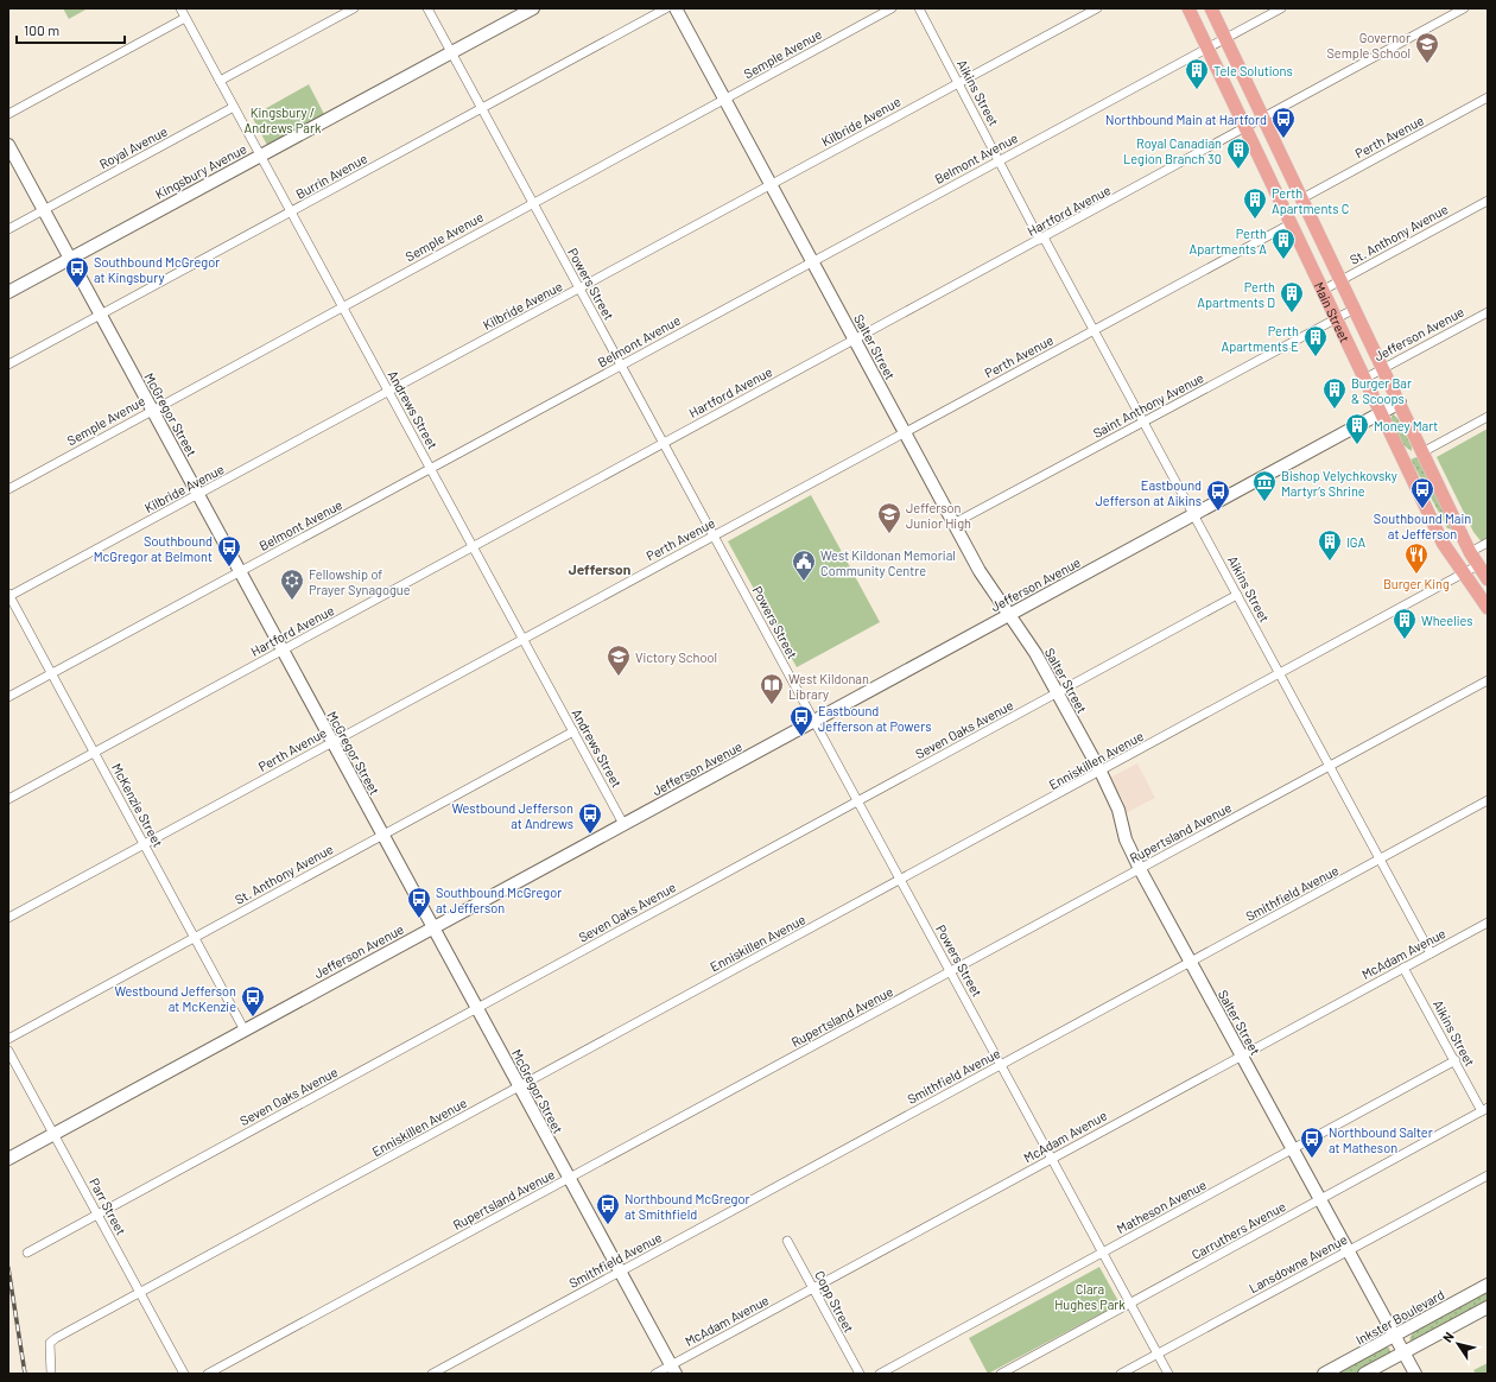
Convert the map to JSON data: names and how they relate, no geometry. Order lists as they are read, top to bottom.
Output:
{
  "streets": {
    "main road": [
      "Kingsbury Avenue",
      "Main Street",
      "Jefferson Avenue",
      "Salter Street",
      "McGregor Street",
      "Inkster Boulevard"
    ],
    "street": [
      "Semple Avenue",
      "Aikins Street",
      "Kilbride Avenue",
      "Perth Avenue",
      "Royal Avenue",
      "Belmont Avenue",
      "Burrin Avenue",
      "Hartford Avenue",
      "St. Anthony Avenue",
      "Powers Street",
      "Saint Anthony Avenue",
      "Andrews Street",
      "Seven Oaks Avenue",
      "Enniskillen Avenue",
      "McKenzie Street",
      "Rupertsland Avenue",
      "Smithfield Avenue",
      "McAdam Avenue",
      "Parr Street",
      "Matheson Avenue",
      "Carruthers Avenue",
      "Lansdowne Avenue",
      "Copp Street"
    ]
  },
  "crossings": [
    ["Semple Avenue", "Powers Street"],
    ["Semple Avenue", "Salter Street"],
    ["Semple Avenue", "Andrews Street"],
    ["Semple Avenue", "McGregor Street"],
    ["Aikins Street", "Kilbride Avenue"],
    ["Aikins Street", "Perth Avenue"],
    ["Aikins Street", "Belmont Avenue"],
    ["Aikins Street", "Hartford Avenue"],
    ["Aikins Street", "Jefferson Avenue"],
    ["Aikins Street", "Saint Anthony Avenue"],
    ["Aikins Street", "Seven Oaks Avenue"],
    ["Aikins Street", "Enniskillen Avenue"],
    ["Aikins Street", "Rupertsland Avenue"],
    ["Aikins Street", "Smithfield Avenue"],
    ["Aikins Street", "McAdam Avenue"],
    ["Aikins Street", "Matheson Avenue"],
    ["Aikins Street", "Carruthers Avenue"],
    ["Kilbride Avenue", "Powers Street"],
    ["Kilbride Avenue", "Salter Street"],
    ["Kilbride Avenue", "Andrews Street"],
    ["Kilbride Avenue", "McGregor Street"],
    ["Kilbride Avenue", "McKenzie Street"],
    ["Perth Avenue", "Powers Street"],
    ["Perth Avenue", "Main Street"],
    ["Perth Avenue", "Salter Street"],
    ["Perth Avenue", "Andrews Street"],
    ["Perth Avenue", "McGregor Street"],
    ["Perth Avenue", "McKenzie Street"],
    ["Royal Avenue", "Andrews Street"],
    ["Royal Avenue", "McGregor Street"],
    ["Belmont Avenue", "Powers Street"],
    ["Belmont Avenue", "Main Street"],
    ["Belmont Avenue", "Salter Street"],
    ["Belmont Avenue", "Andrews Street"],
    ["Belmont Avenue", "McGregor Street"],
    ["Belmont Avenue", "McKenzie Street"],
    ["Kingsbury Avenue", "Powers Street"],
    ["Kingsbury Avenue", "Andrews Street"],
    ["Kingsbury Avenue", "McGregor Street"],
    ["Burrin Avenue", "Powers Street"],
    ["Burrin Avenue", "Andrews Street"],
    ["Burrin Avenue", "McGregor Street"],
    ["Hartford Avenue", "Powers Street"],
    ["Hartford Avenue", "Main Street"],
    ["Hartford Avenue", "Salter Street"],
    ["Hartford Avenue", "Andrews Street"],
    ["Hartford Avenue", "McGregor Street"],
    ["Hartford Avenue", "McKenzie Street"],
    ["St. Anthony Avenue", "Main Street"],
    ["St. Anthony Avenue", "Andrews Street"],
    ["St. Anthony Avenue", "McGregor Street"],
    ["St. Anthony Avenue", "McKenzie Street"],
    ["Powers Street", "Jefferson Avenue"],
    ["Powers Street", "Seven Oaks Avenue"],
    ["Powers Street", "Enniskillen Avenue"],
    ["Powers Street", "Rupertsland Avenue"],
    ["Powers Street", "Smithfield Avenue"],
    ["Powers Street", "McAdam Avenue"],
    ["Powers Street", "Matheson Avenue"],
    ["Powers Street", "Carruthers Avenue"],
    ["Powers Street", "Lansdowne Avenue"],
    ["Main Street", "Jefferson Avenue"],
    ["Main Street", "Saint Anthony Avenue"],
    ["Main Street", "Enniskillen Avenue"],
    ["Jefferson Avenue", "Salter Street"],
    ["Jefferson Avenue", "Andrews Street"],
    ["Jefferson Avenue", "McGregor Street"],
    ["Jefferson Avenue", "McKenzie Street"],
    ["Jefferson Avenue", "Parr Street"],
    ["Salter Street", "Saint Anthony Avenue"],
    ["Salter Street", "Seven Oaks Avenue"],
    ["Salter Street", "Enniskillen Avenue"],
    ["Salter Street", "Rupertsland Avenue"],
    ["Salter Street", "Smithfield Avenue"],
    ["Salter Street", "McAdam Avenue"],
    ["Salter Street", "Matheson Avenue"],
    ["Salter Street", "Carruthers Avenue"],
    ["Salter Street", "Lansdowne Avenue"],
    ["Salter Street", "Inkster Boulevard"],
    ["McGregor Street", "Seven Oaks Avenue"],
    ["McGregor Street", "Enniskillen Avenue"],
    ["McGregor Street", "Rupertsland Avenue"],
    ["McGregor Street", "Smithfield Avenue"],
    ["McGregor Street", "McAdam Avenue"],
    ["Seven Oaks Avenue", "Parr Street"],
    ["Enniskillen Avenue", "Parr Street"],
    ["McAdam Avenue", "Copp Street"]
  ],
  "districts": ["Jefferson"],
  "parks": ["Kingsbury / Andrews Park", "Clara Hughes Park"],
  "places": {
    "school or university": ["Governor Semple School", "Jefferson Junior High", "Victory School"],
    "building": [
      "Tele Solutions",
      "Royal Canadian Legion Branch 30",
      "Perth Apartments C",
      "Perth Apartments A",
      "Perth Apartments D",
      "Perth Apartments E",
      "Burger Bar & Scoops",
      "Money Mart",
      "IGA",
      "Wheelies"
    ],
    "bus stop": [
      "Northbound Main at Hartford",
      "Southbound McGregor at Kingsbury",
      "Southbound Main at Jefferson",
      "Eastbound Jefferson at Aikins",
      "Southbound McGregor at Belmont",
      "Eastbound Jefferson at Powers",
      "Westbound Jefferson at Andrews",
      "Southbound McGregor at Jefferson",
      "Westbound Jefferson at McKenzie",
      "Northbound Salter at Matheson",
      "Northbound McGregor at Smithfield"
    ],
    "museum": ["Bishop Velychkovsky Martyr’s Shrine"],
    "restaurant": ["Burger King"],
    "public building": ["West Kildonan Memorial Community Centre"],
    "synagogue": ["Fellowship of Prayer Synagogue"],
    "library": ["West Kildonan Library"]
  },
  "scale_bar": "100 m",
  "north": "top left"
}
